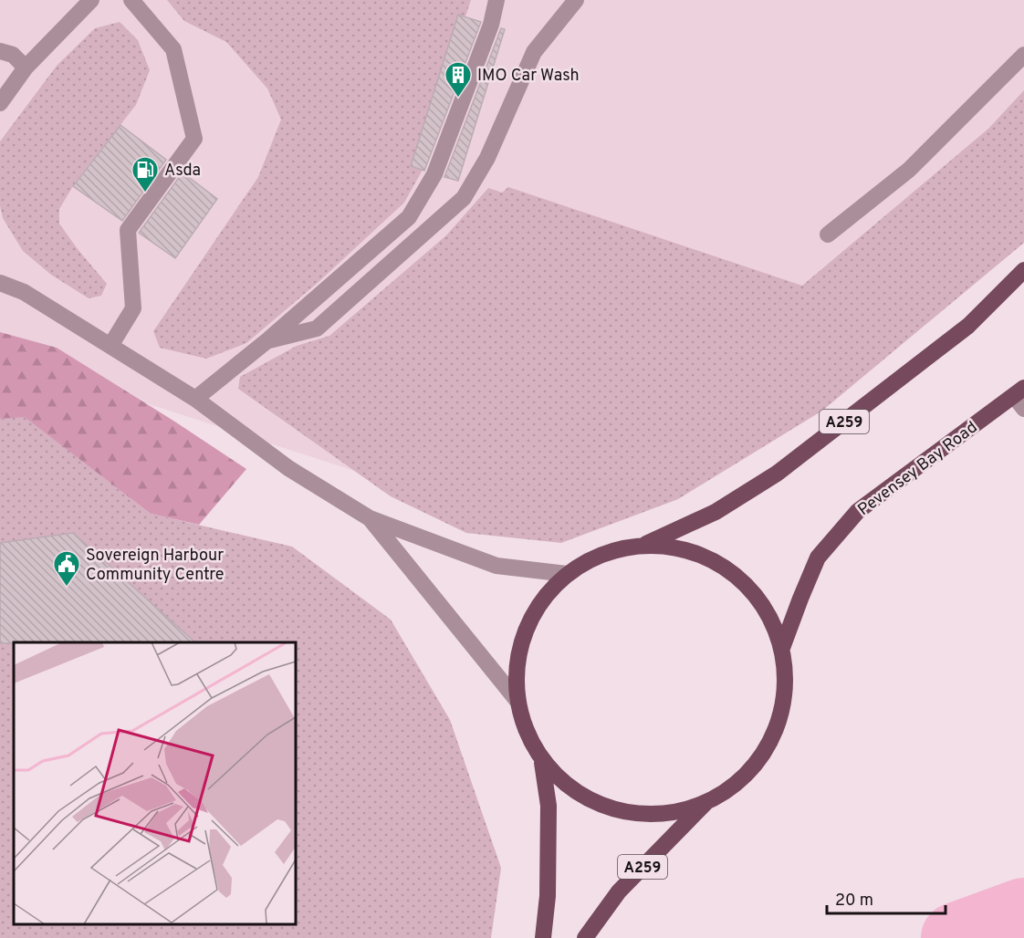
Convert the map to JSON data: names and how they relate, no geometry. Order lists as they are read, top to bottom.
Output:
{
  "streets": {
    "main road": ["A259", "Pevensey Bay Road"]
  },
  "places": {
    "building": ["IMO Car Wash"],
    "fuel station": ["Asda"],
    "public building": ["Sovereign Harbour Community Centre"]
  },
  "scale_bar": "20 m"
}
